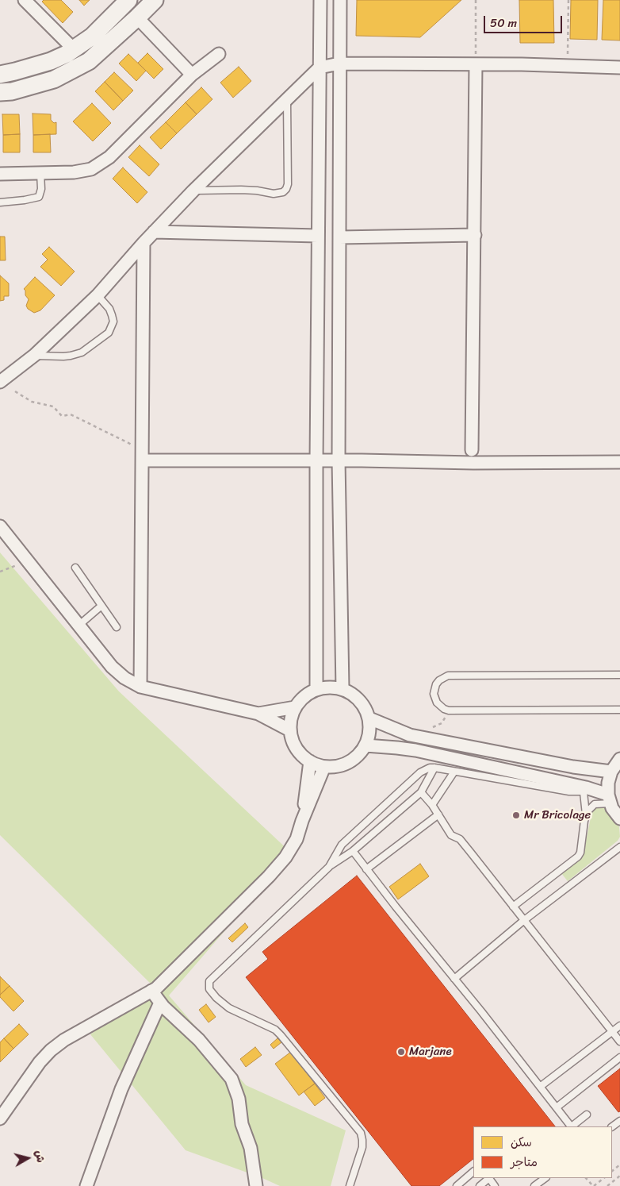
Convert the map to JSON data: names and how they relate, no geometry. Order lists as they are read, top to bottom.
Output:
{
  "places": ["Mr Bricolage", "Marjane"],
  "legend": ["سكن", "متاجر"],
  "scale_bar": "50 m",
  "north": "right"
}
